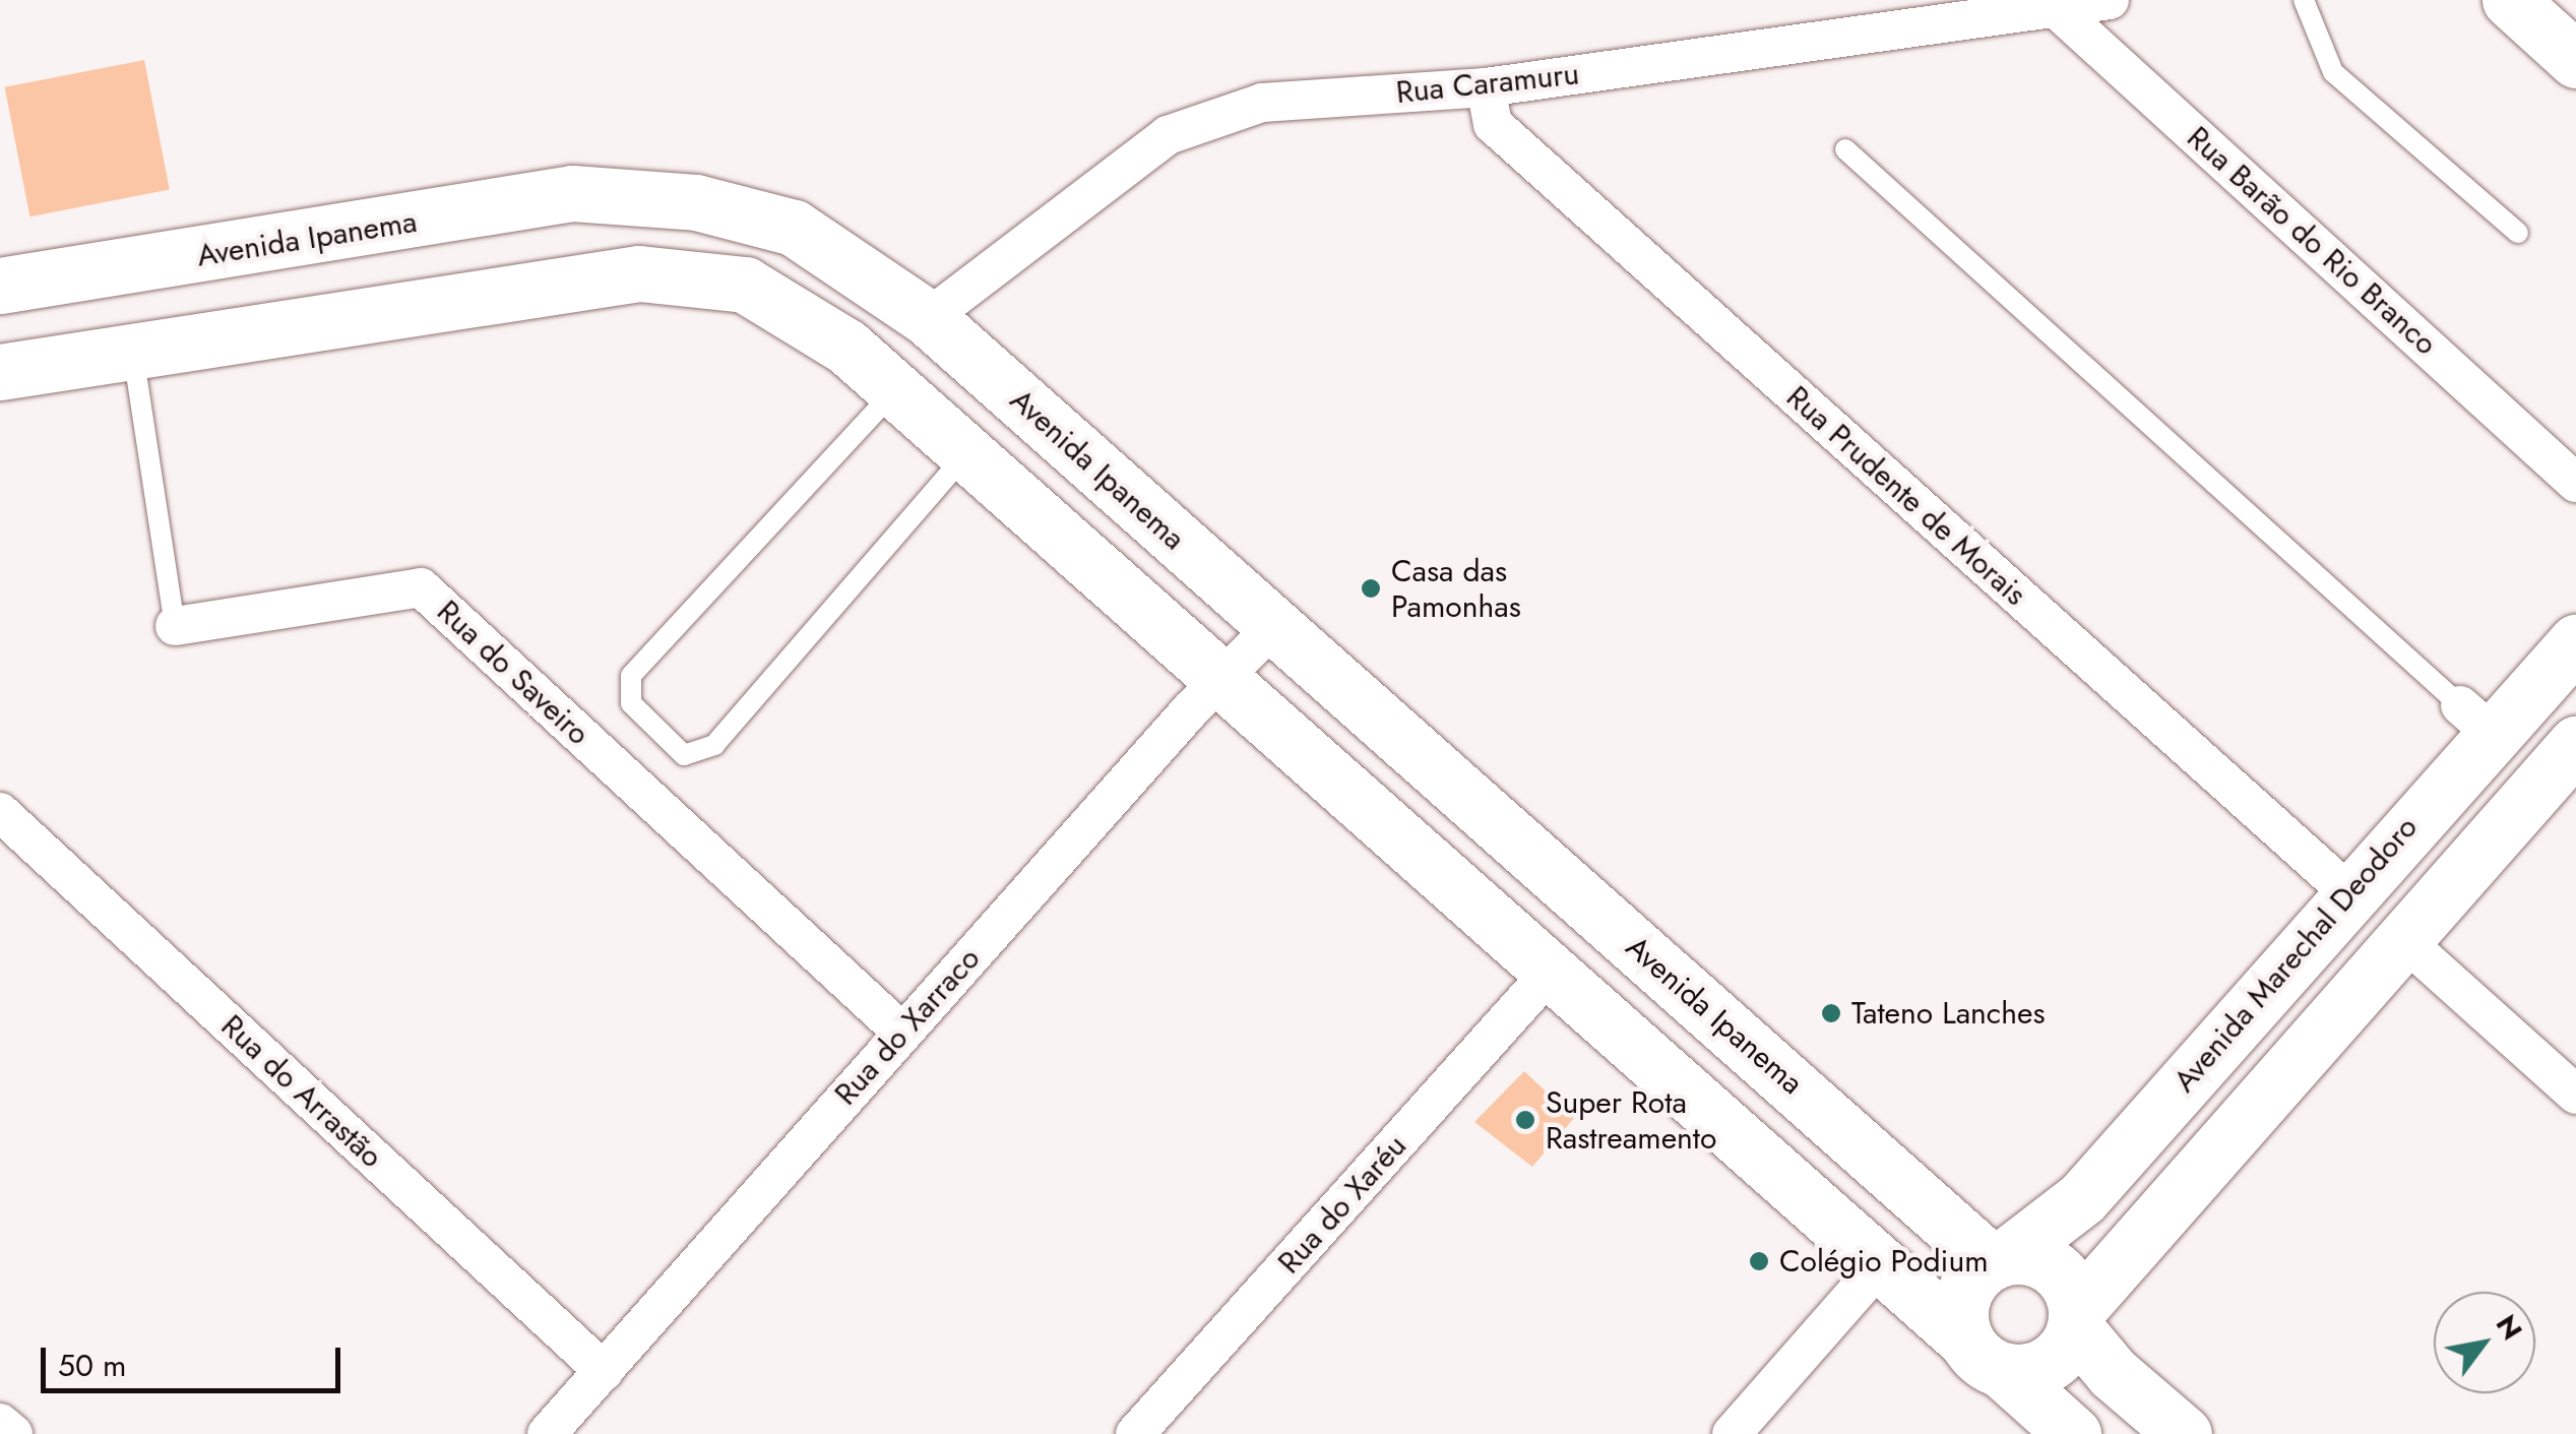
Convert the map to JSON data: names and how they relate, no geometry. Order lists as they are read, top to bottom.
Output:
{
  "streets": {
    "main road": ["Avenida Ipanema", "Avenida Marechal Deodoro"],
    "street": [
      "Rua Caramuru",
      "Rua Barão do Rio Branco",
      "Rua Prudente de Morais",
      "Rua do Saveiro",
      "Rua do Xarraco",
      "Rua do Arrastão",
      "Rua do Xaréu"
    ]
  },
  "crossings": [
    ["Rua Caramuru", "Avenida Ipanema"],
    ["Rua Caramuru", "Rua Barão do Rio Branco"],
    ["Rua Caramuru", "Rua Prudente de Morais"],
    ["Avenida Ipanema", "Avenida Marechal Deodoro"],
    ["Avenida Ipanema", "Rua do Xarraco"],
    ["Rua Prudente de Morais", "Avenida Marechal Deodoro"],
    ["Rua do Saveiro", "Rua do Xarraco"],
    ["Rua do Xarraco", "Rua do Arrastão"]
  ],
  "places": [
    "Casa das Pamonhas",
    "Tateno Lanches",
    "Super Rota Rastreamento",
    "Colégio Podium"
  ],
  "scale_bar": "50 m",
  "north": "top right"
}
